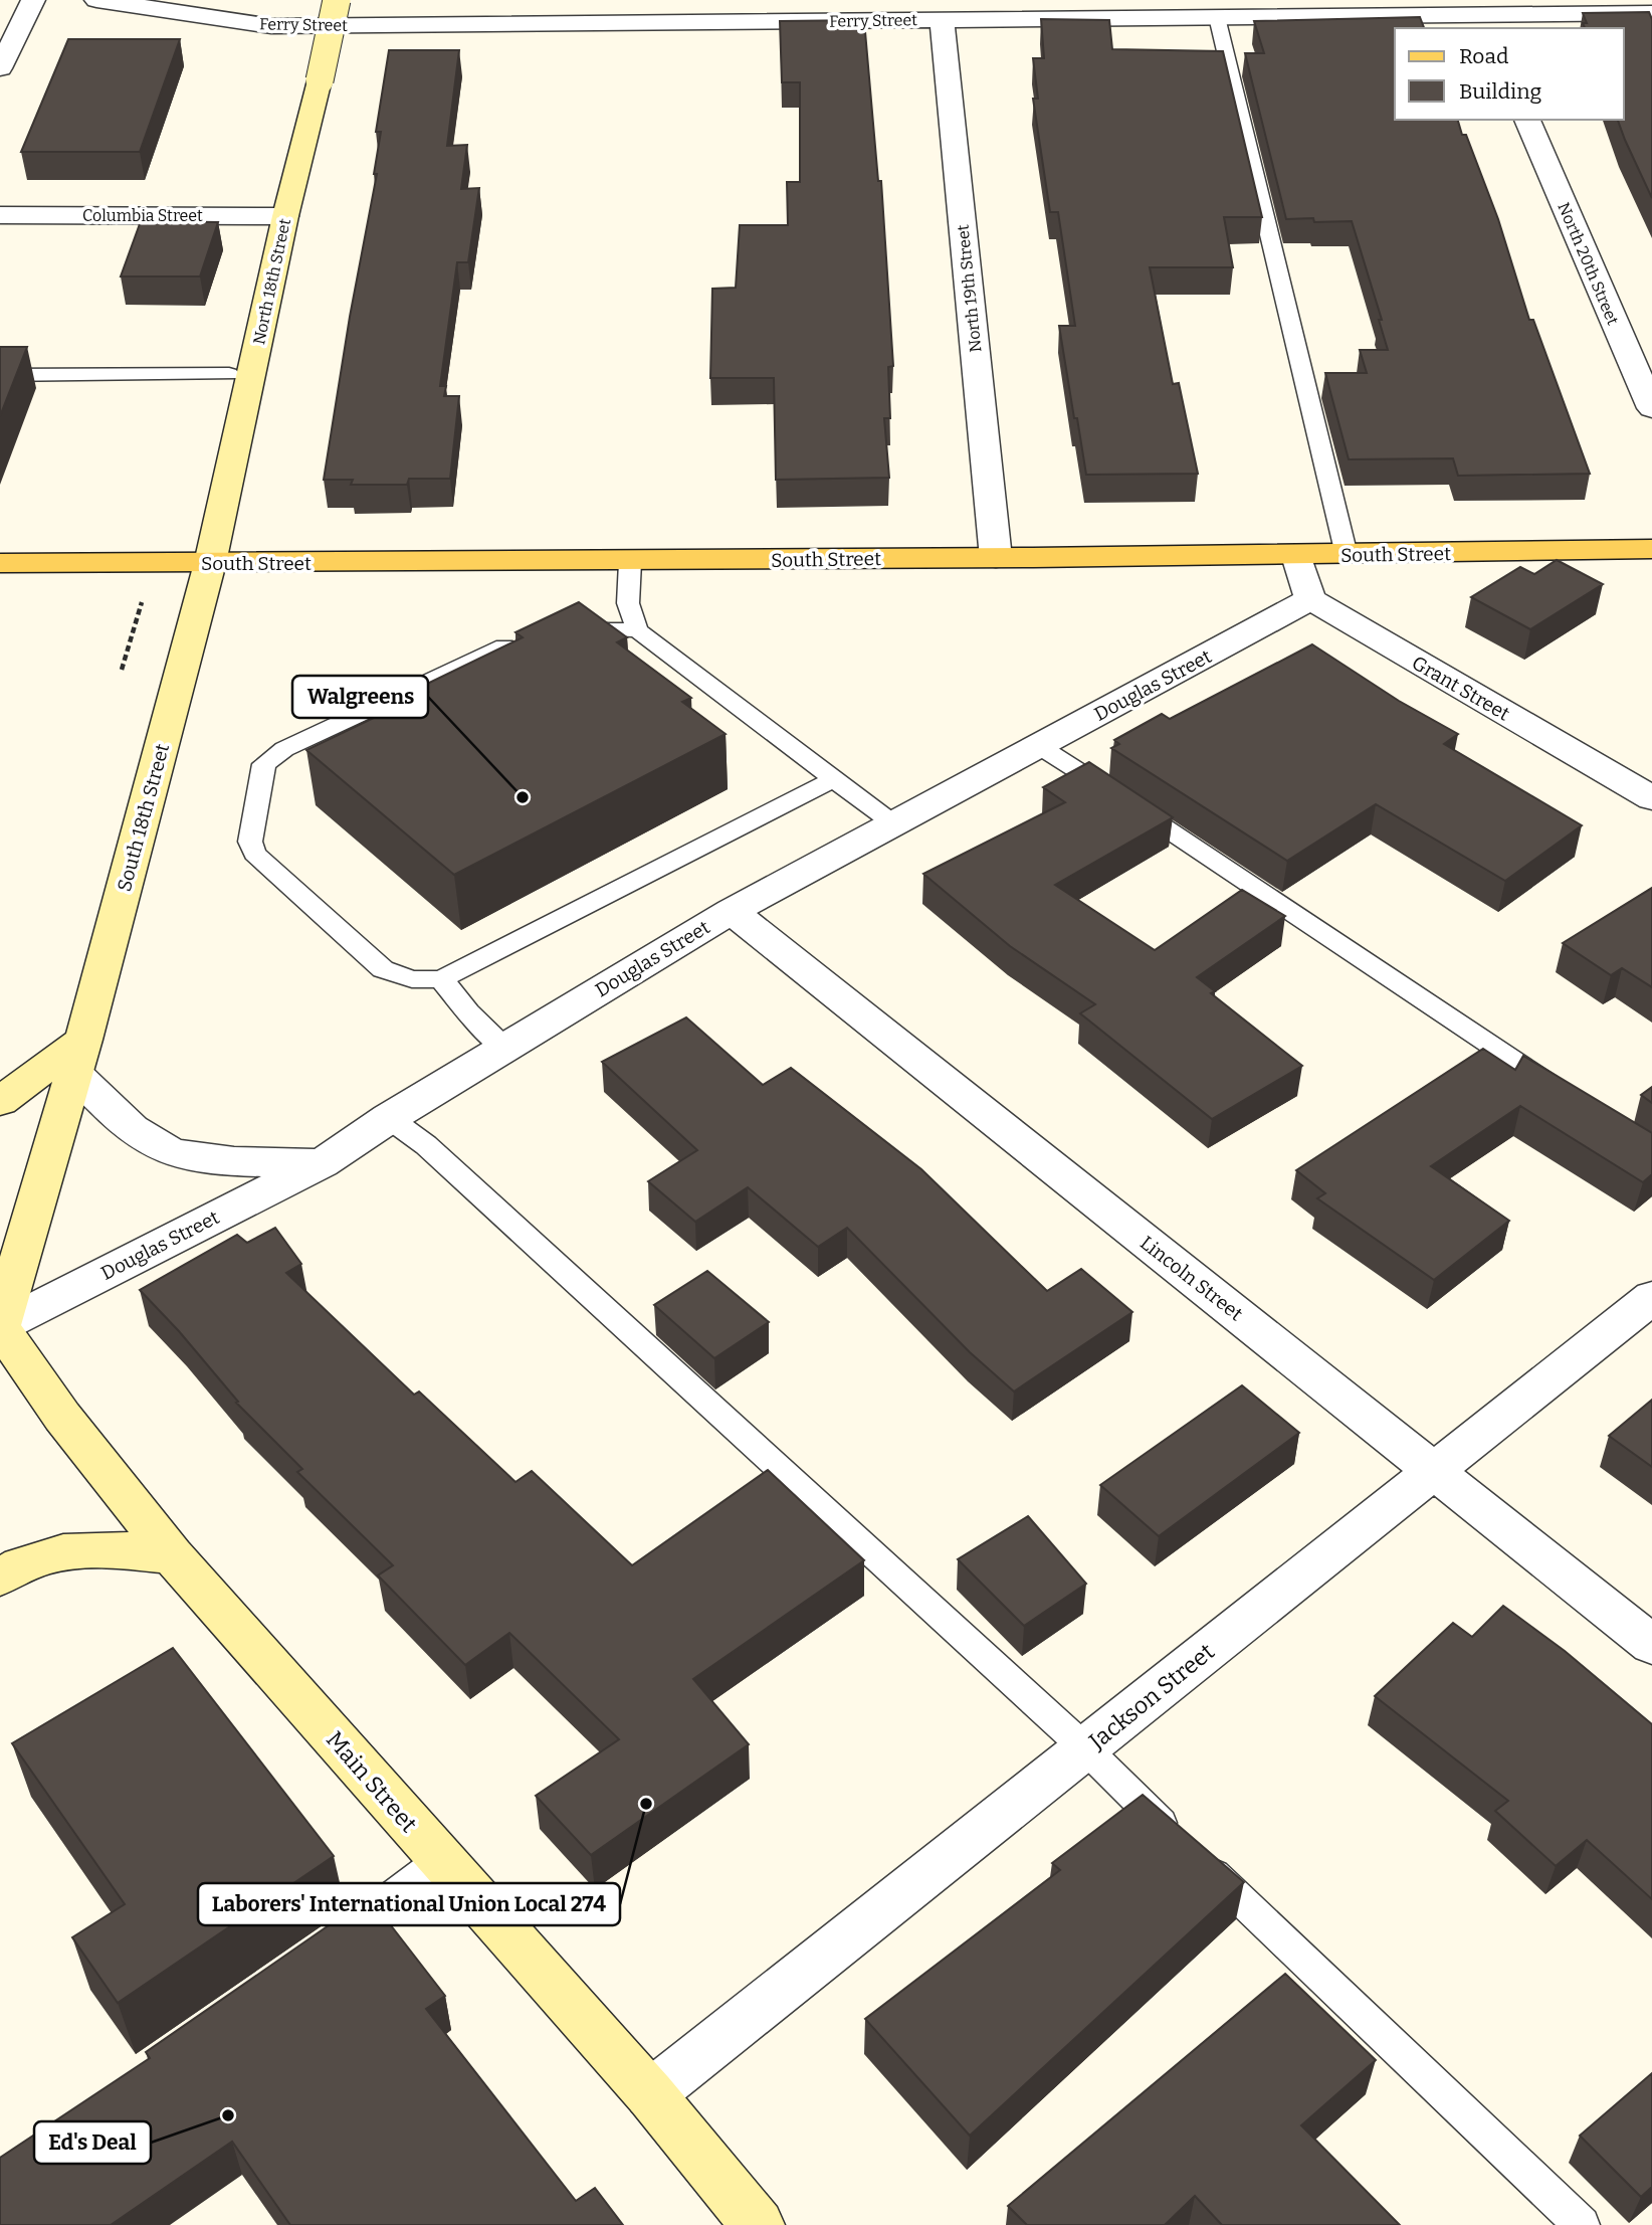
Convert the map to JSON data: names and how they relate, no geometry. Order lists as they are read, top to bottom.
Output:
{
  "streets": {
    "main road": [
      "North 18th Street",
      "South Street",
      "South 18th Street",
      "Main Street"
    ],
    "street": [
      "Ferry Street",
      "Columbia Street",
      "North 20th Street",
      "North 19th Street",
      "Douglas Street",
      "Grant Street",
      "Lincoln Street",
      "Jackson Street"
    ]
  },
  "crossings": [
    ["Ferry Street", "North 19th Street"],
    ["Columbia Street", "North 18th Street"],
    ["North 18th Street", "South Street"],
    ["North 18th Street", "South 18th Street"],
    ["North 19th Street", "South Street"],
    ["South Street", "South 18th Street"],
    ["Douglas Street", "Grant Street"],
    ["Douglas Street", "South 18th Street"],
    ["Douglas Street", "Lincoln Street"],
    ["Douglas Street", "Main Street"],
    ["South 18th Street", "Main Street"],
    ["Lincoln Street", "Jackson Street"],
    ["Jackson Street", "Main Street"]
  ],
  "places": ["Walgreens", "Laborers' International Union Local 274", "Ed's Deal"],
  "legend": ["Road", "Building"]
}
